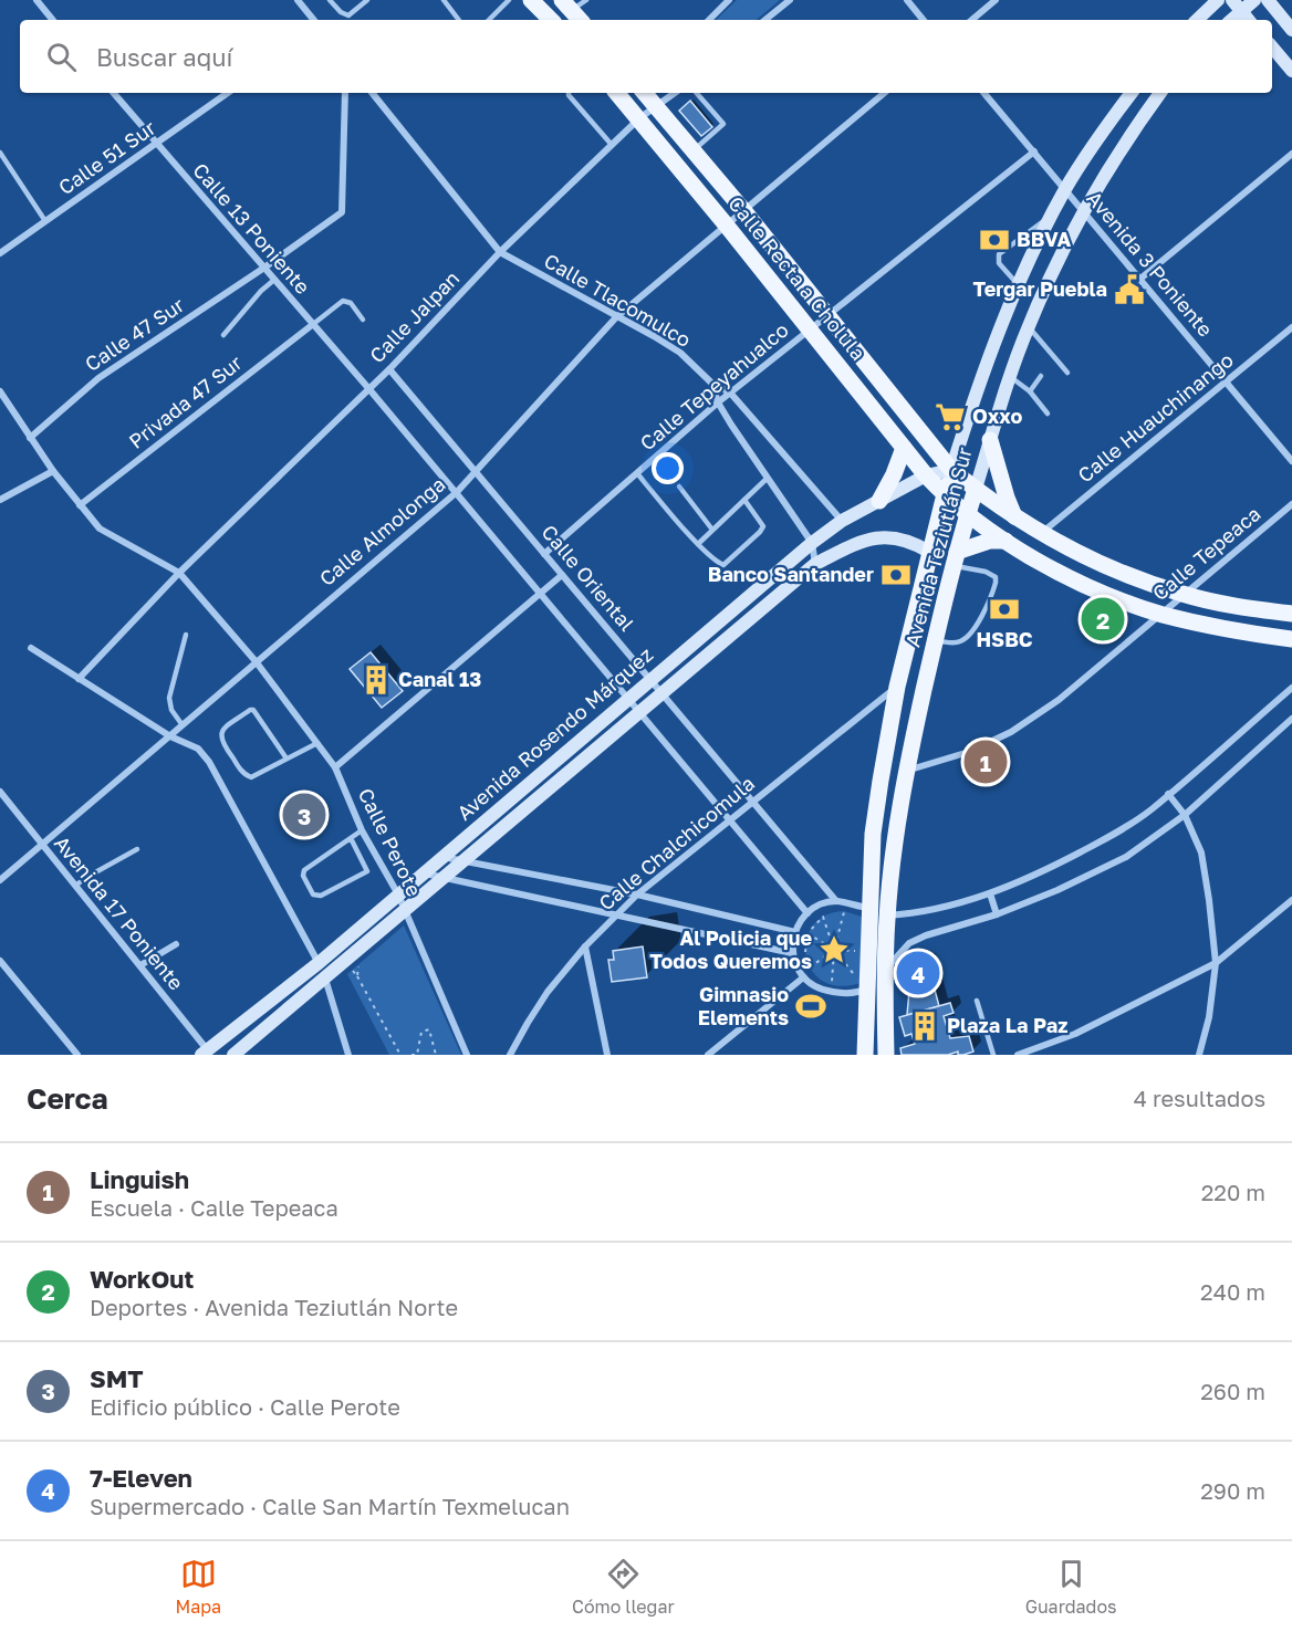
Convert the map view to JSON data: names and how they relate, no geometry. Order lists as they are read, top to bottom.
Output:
{
  "streets": {
    "main road": ["Calle Recta a Cholula", "Avenida Teziutlán Sur", "Avenida Rosendo Márquez"],
    "street": [
      "Calle 51 Sur",
      "Calle 13 Poniente",
      "Avenida 3 Poniente",
      "Calle Tlacomulco",
      "Calle Jalpan",
      "Calle 47 Sur",
      "Calle Tepeyahualco",
      "Privada 47 Sur",
      "Calle Huauchinango",
      "Calle Almolonga",
      "Calle Tepeaca",
      "Calle Oriental",
      "Calle Perote",
      "Calle Chalchicomula",
      "Avenida 17 Poniente"
    ]
  },
  "crossings": [
    ["Calle 51 Sur", "Calle 13 Poniente"],
    ["Calle 13 Poniente", "Calle Jalpan"],
    ["Calle 13 Poniente", "Calle 47 Sur"],
    ["Calle 13 Poniente", "Privada 47 Sur"],
    ["Avenida 3 Poniente", "Calle Tepeyahualco"],
    ["Avenida 3 Poniente", "Calle Huauchinango"],
    ["Avenida 3 Poniente", "Avenida Teziutlán Sur"],
    ["Calle Recta a Cholula", "Calle Jalpan"],
    ["Calle Recta a Cholula", "Calle Tepeyahualco"],
    ["Calle Recta a Cholula", "Calle Huauchinango"],
    ["Calle Recta a Cholula", "Calle Almolonga"],
    ["Calle Recta a Cholula", "Avenida Teziutlán Sur"],
    ["Calle Recta a Cholula", "Calle Tepeaca"],
    ["Calle Recta a Cholula", "Avenida Rosendo Márquez"],
    ["Calle Tlacomulco", "Calle Jalpan"],
    ["Calle Tlacomulco", "Calle Tepeyahualco"],
    ["Calle Tlacomulco", "Calle Almolonga"],
    ["Calle Tlacomulco", "Avenida Rosendo Márquez"],
    ["Calle Jalpan", "Calle Oriental"],
    ["Calle Jalpan", "Calle Perote"],
    ["Calle Tepeyahualco", "Calle Oriental"],
    ["Calle Almolonga", "Calle Oriental"],
    ["Calle Almolonga", "Calle Perote"],
    ["Calle Almolonga", "Avenida 17 Poniente"],
    ["Avenida Teziutlán Sur", "Calle Tepeaca"],
    ["Avenida Teziutlán Sur", "Avenida Rosendo Márquez"],
    ["Avenida Teziutlán Sur", "Calle Chalchicomula"],
    ["Calle Oriental", "Avenida Rosendo Márquez"],
    ["Calle Oriental", "Calle Chalchicomula"],
    ["Avenida Rosendo Márquez", "Calle Perote"],
    ["Avenida Rosendo Márquez", "Avenida 17 Poniente"]
  ],
  "places": {
    "bank": ["BBVA", "Banco Santander", "HSBC"],
    "public building": ["Tergar Puebla"],
    "supermarket": ["Oxxo"],
    "building": ["Canal 13", "Plaza La Paz"],
    "place": ["Al Policia que Todos Queremos"],
    "sports": ["Gimnasio Elements"]
  },
  "page": {
    "search": "Buscar aquí",
    "pins": [
      "2",
      "1",
      "3",
      "4"
    ],
    "heading": ["Cerca", "4 resultados"],
    "list": [
      {
        "mark": "1",
        "name": "Linguish",
        "note": "Escuela · Calle Tepeaca",
        "value": "220 m"
      },
      {
        "mark": "2",
        "name": "WorkOut",
        "note": "Deportes · Avenida Teziutlán Norte",
        "value": "240 m"
      },
      {
        "mark": "3",
        "name": "SMT",
        "note": "Edificio público · Calle Perote",
        "value": "260 m"
      },
      {
        "mark": "4",
        "name": "7-Eleven",
        "note": "Supermercado · Calle San Martín Texmelucan",
        "value": "290 m"
      }
    ],
    "nav": ["Mapa", "Cómo llegar", "Guardados"]
  }
}
